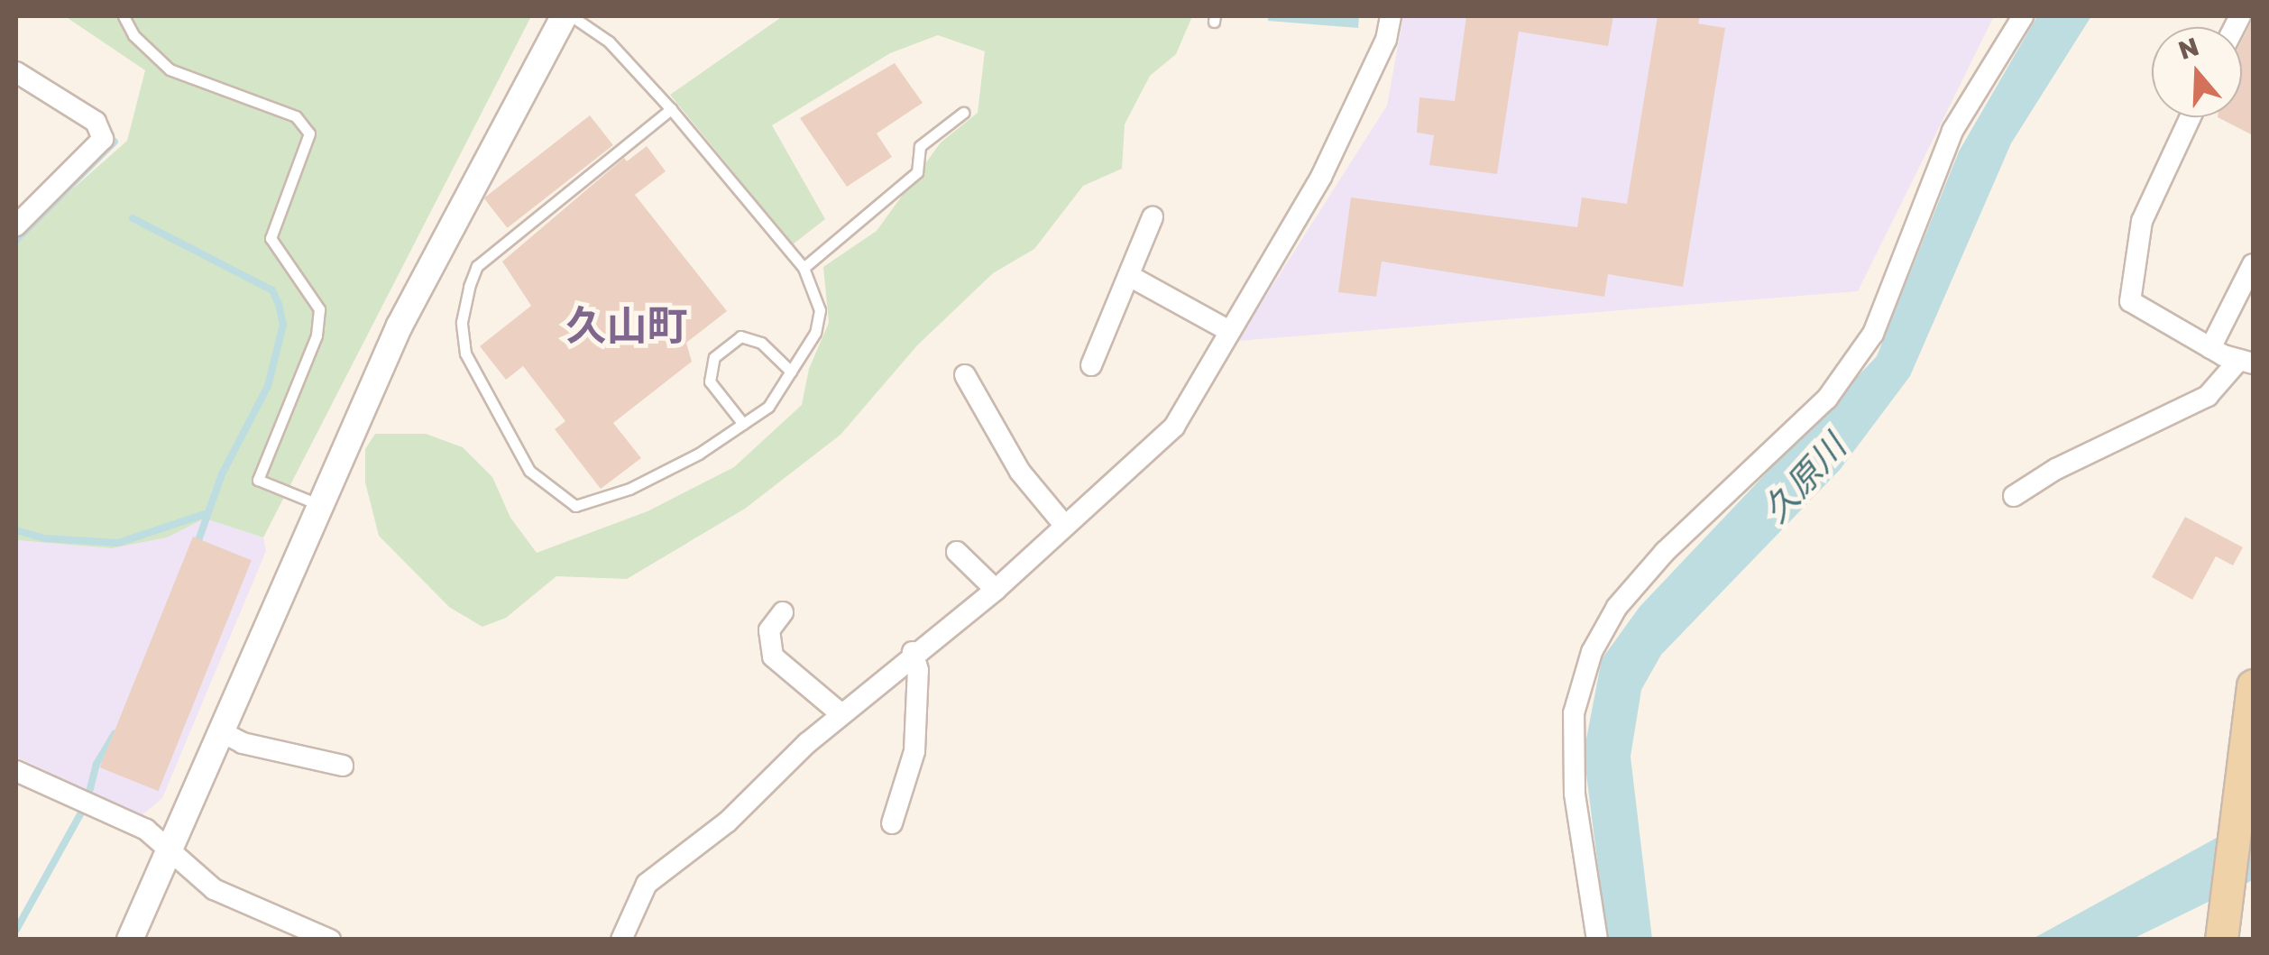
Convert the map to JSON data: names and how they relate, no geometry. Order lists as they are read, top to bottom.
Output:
{
  "districts": ["久山町"],
  "water": ["久原川"],
  "north": "top"
}
